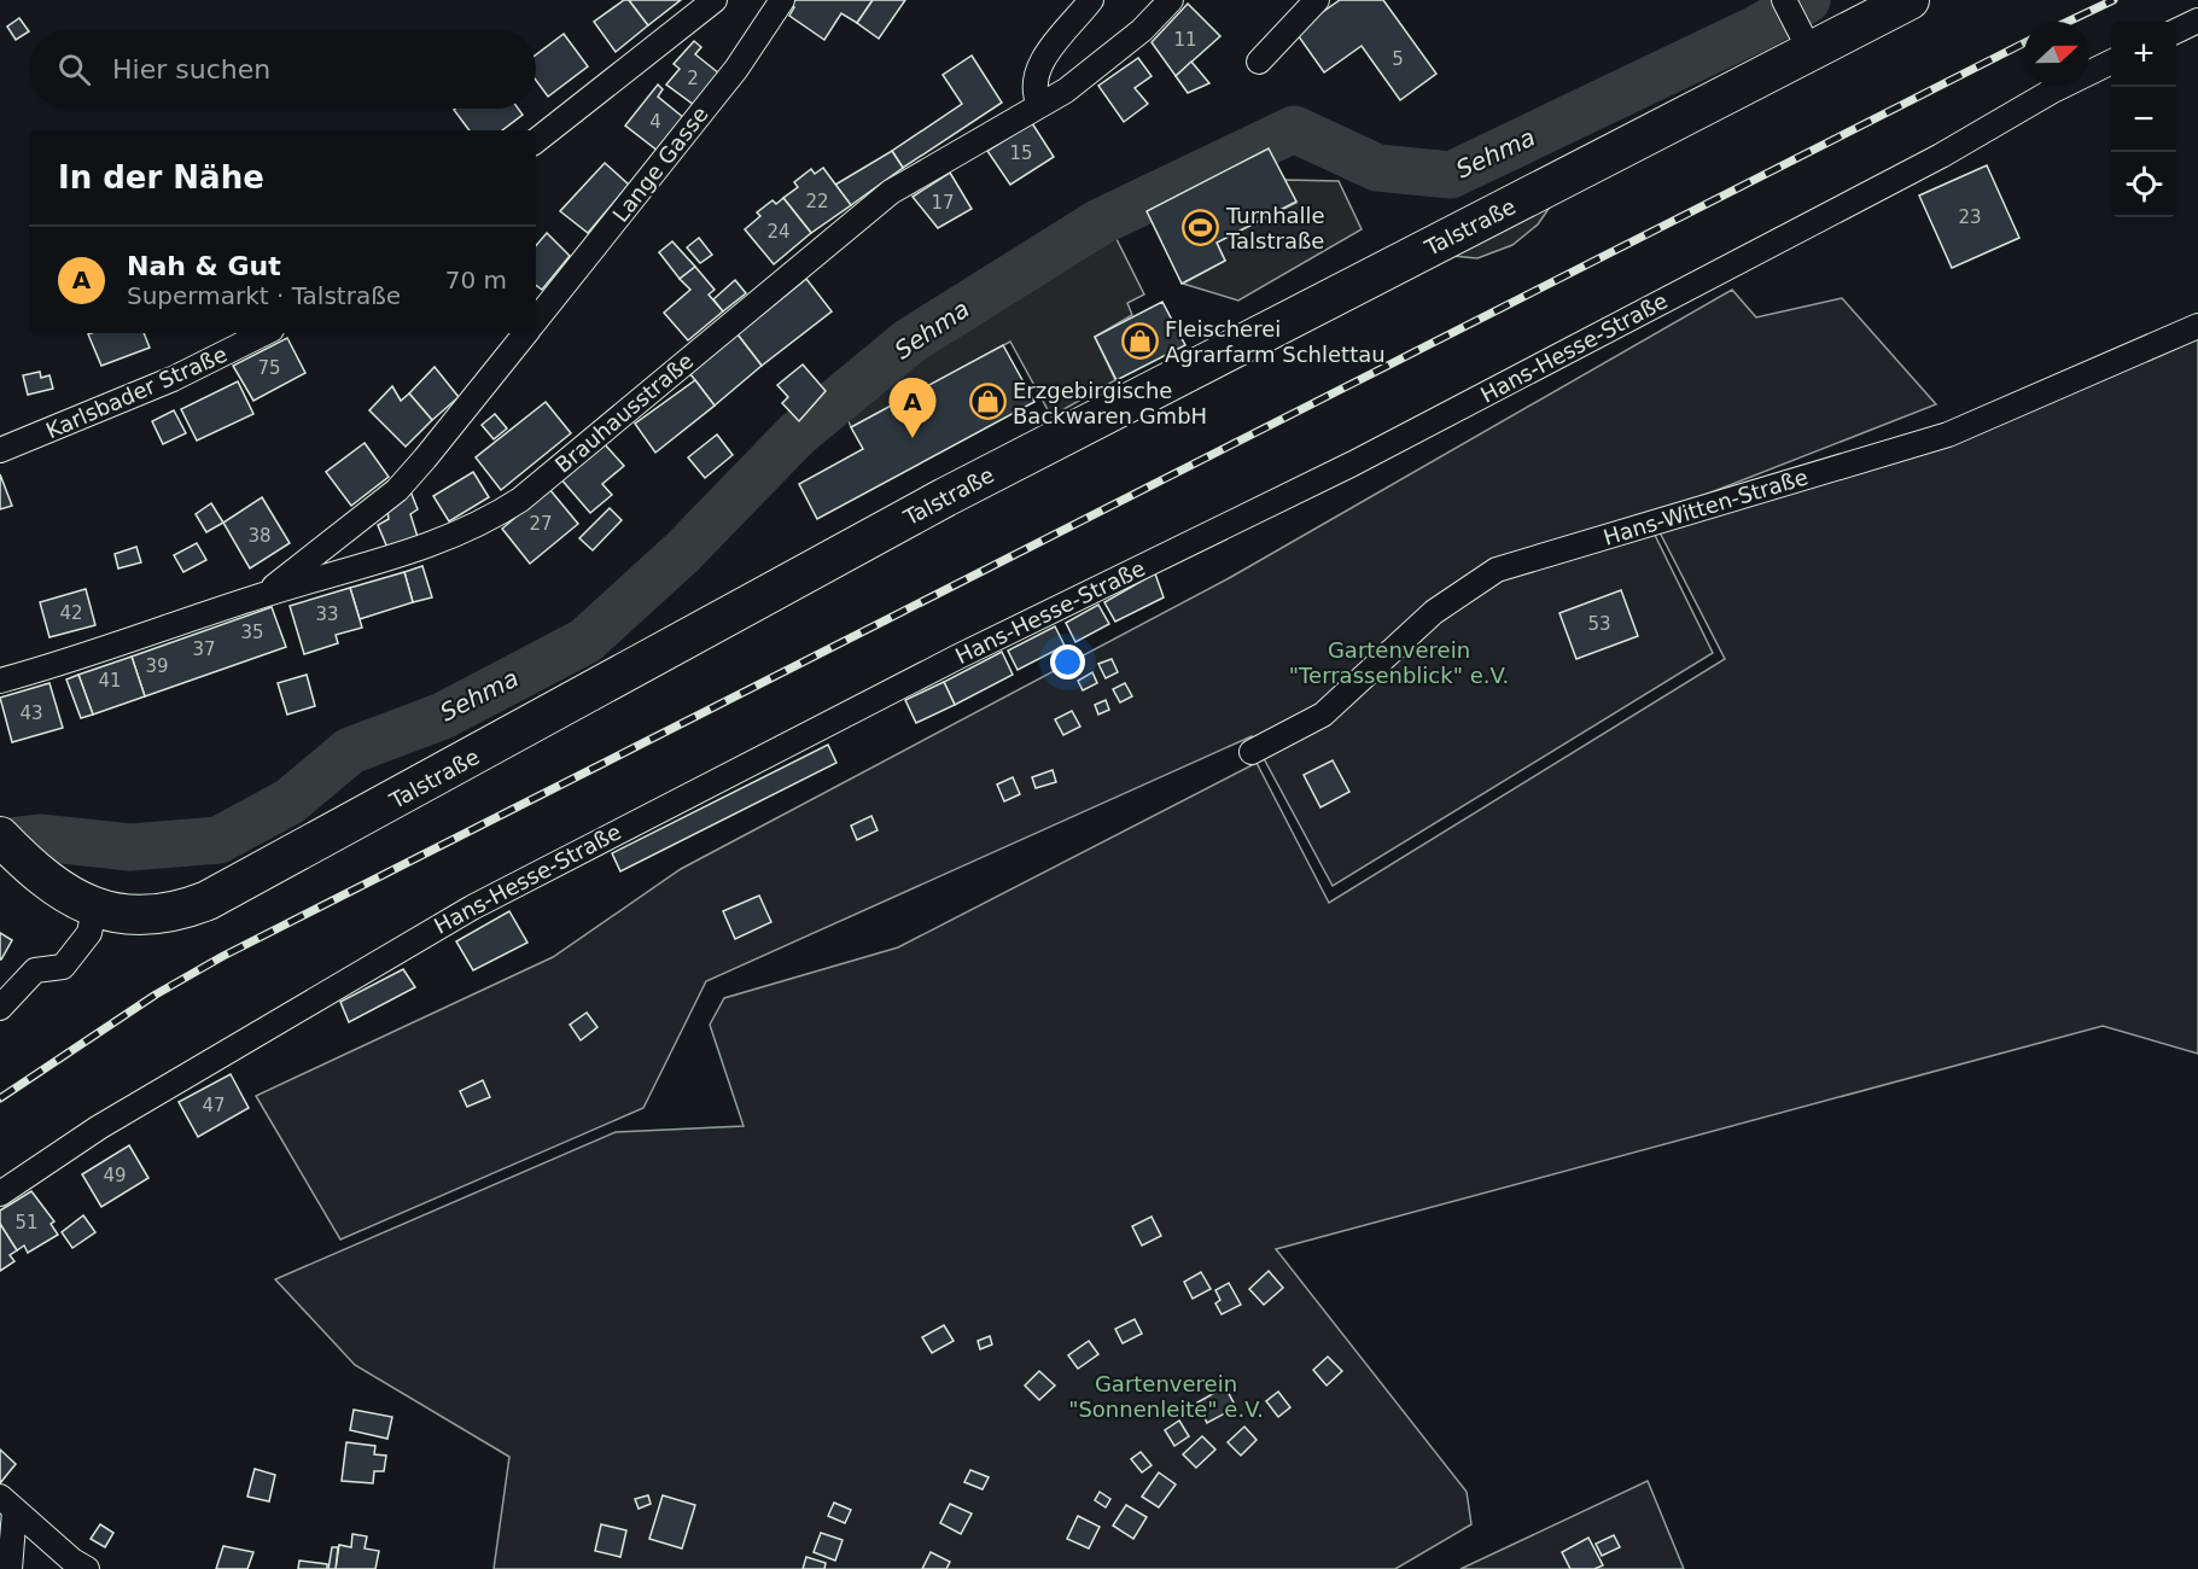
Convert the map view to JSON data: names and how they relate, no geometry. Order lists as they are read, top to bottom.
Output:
{
  "streets": {
    "main road": ["Talstraße"],
    "street": [
      "Lange Gasse",
      "Hans-Hesse-Straße",
      "Karlsbader Straße",
      "Brauhausstraße",
      "Hans-Witten-Straße"
    ]
  },
  "water": ["Sehma"],
  "parks": ["Gartenverein \"Terrassenblick\" e.V.", "Gartenverein \"Sonnenleite\" e.V."],
  "places": {
    "sports": ["Turnhalle Talstraße"],
    "shop": ["Fleischerei Agrarfarm Schlettau", "Erzgebirgische Backwaren GmbH"]
  },
  "house_numbers": [
    "11",
    "5",
    "2",
    "4",
    "15",
    "22",
    "17",
    "23",
    "24",
    "75",
    "27",
    "38",
    "42",
    "33",
    "53",
    "35",
    "37",
    "39",
    "41",
    "43",
    "47",
    "49",
    "51"
  ],
  "north": "right",
  "page": {
    "map_buttons": ["+", "−"],
    "search": "Hier suchen",
    "heading": "In der Nähe",
    "list": [
      {
        "mark": "A",
        "name": "Nah & Gut",
        "note": "Supermarkt · Talstraße",
        "value": "70 m"
      }
    ],
    "pins": "A"
  }
}
